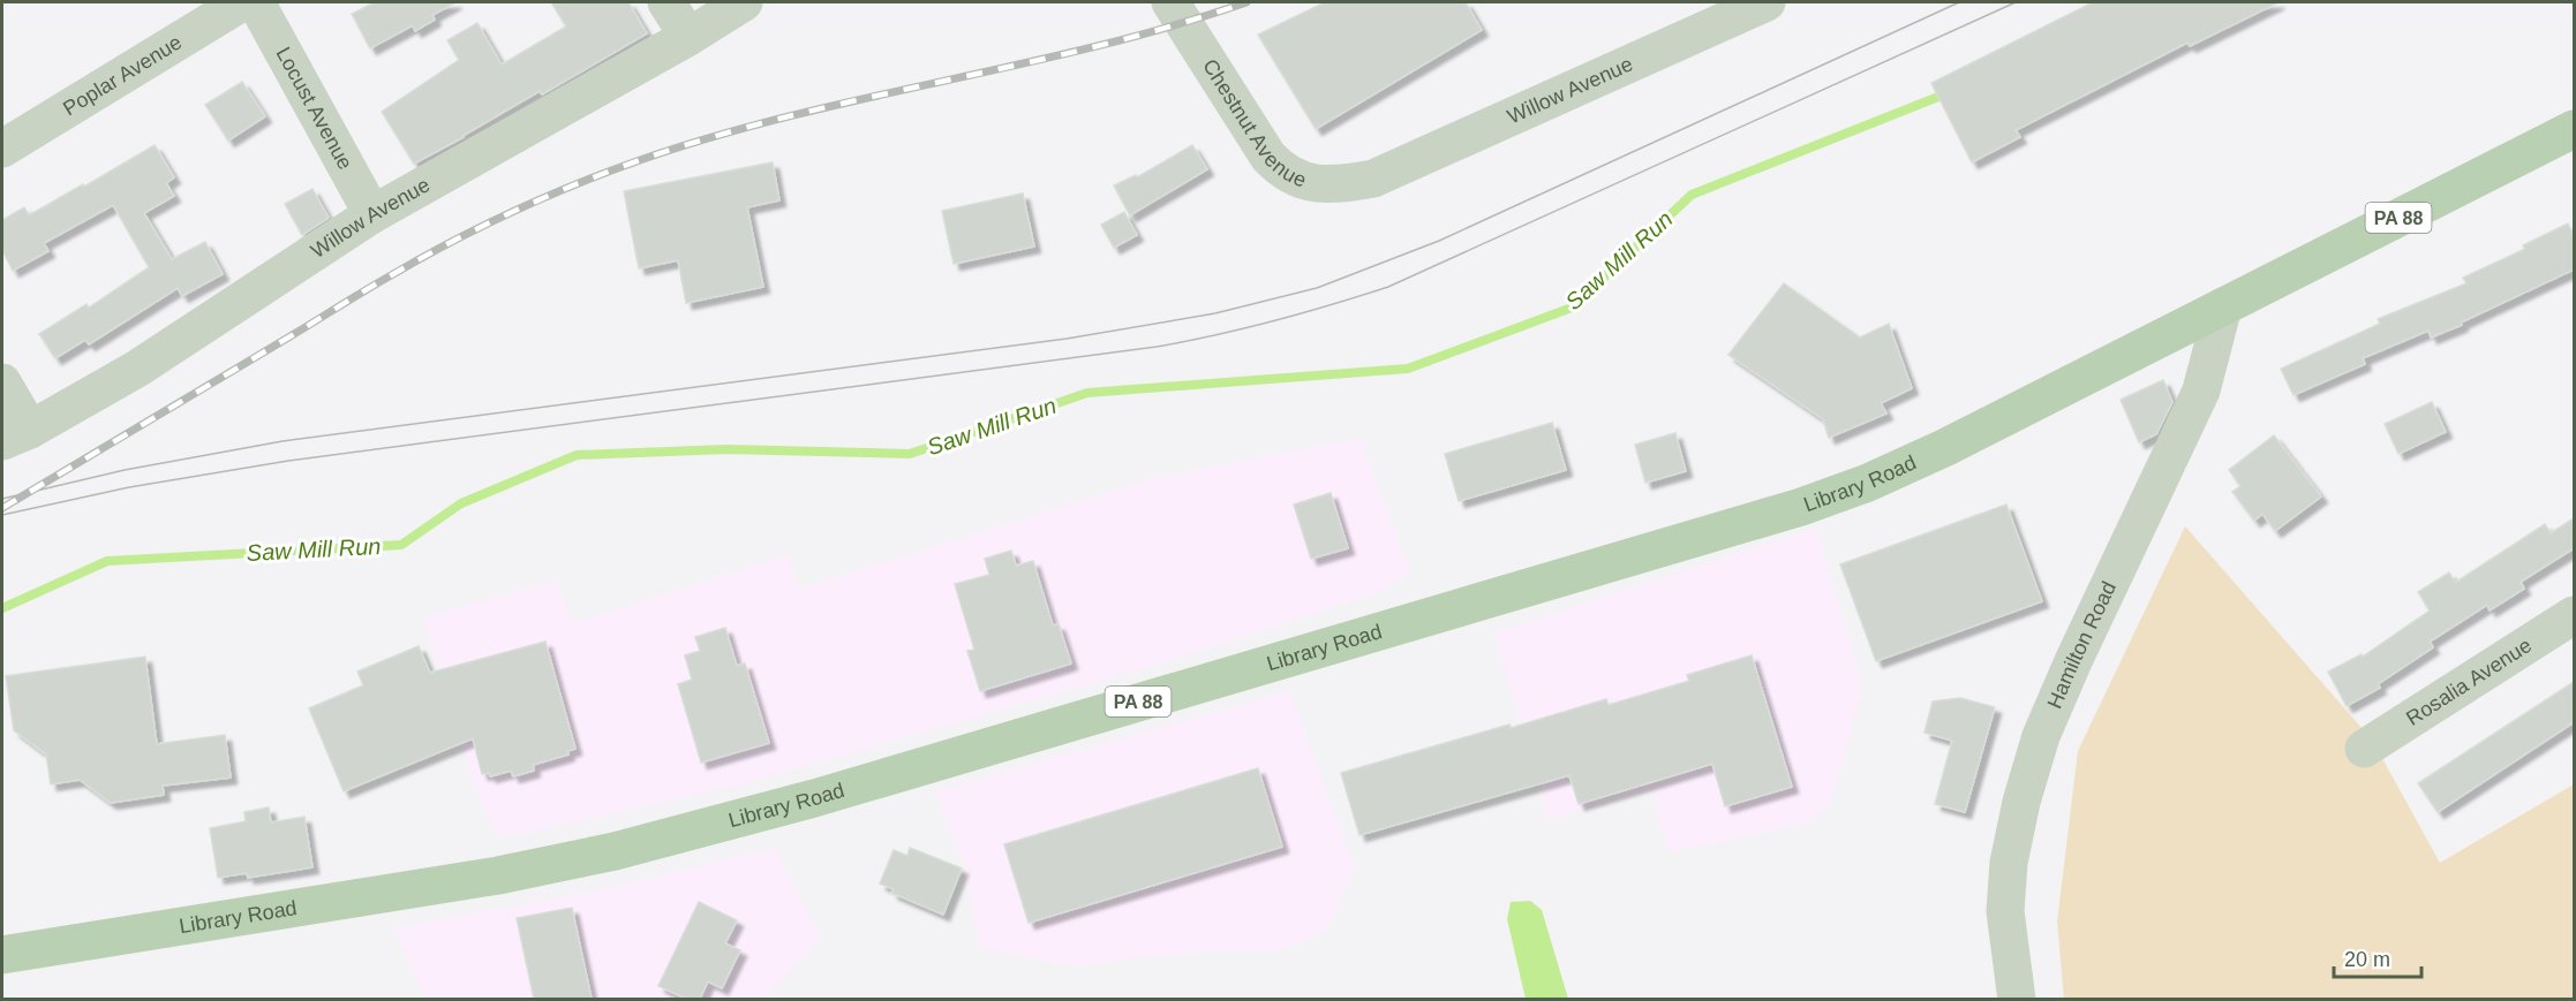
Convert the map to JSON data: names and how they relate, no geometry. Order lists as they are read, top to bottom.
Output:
{
  "streets": {
    "main road": ["PA 88", "Library Road"],
    "street": [
      "Poplar Avenue",
      "Willow Avenue",
      "Locust Avenue",
      "Chestnut Avenue",
      "Hamilton Road",
      "Rosalia Avenue"
    ]
  },
  "crossings": [
    ["Willow Avenue", "Locust Avenue"],
    ["Willow Avenue", "Chestnut Avenue"],
    ["Library Road", "Hamilton Road"]
  ],
  "water": ["Saw Mill Run"],
  "scale_bar": "20 m"
}
